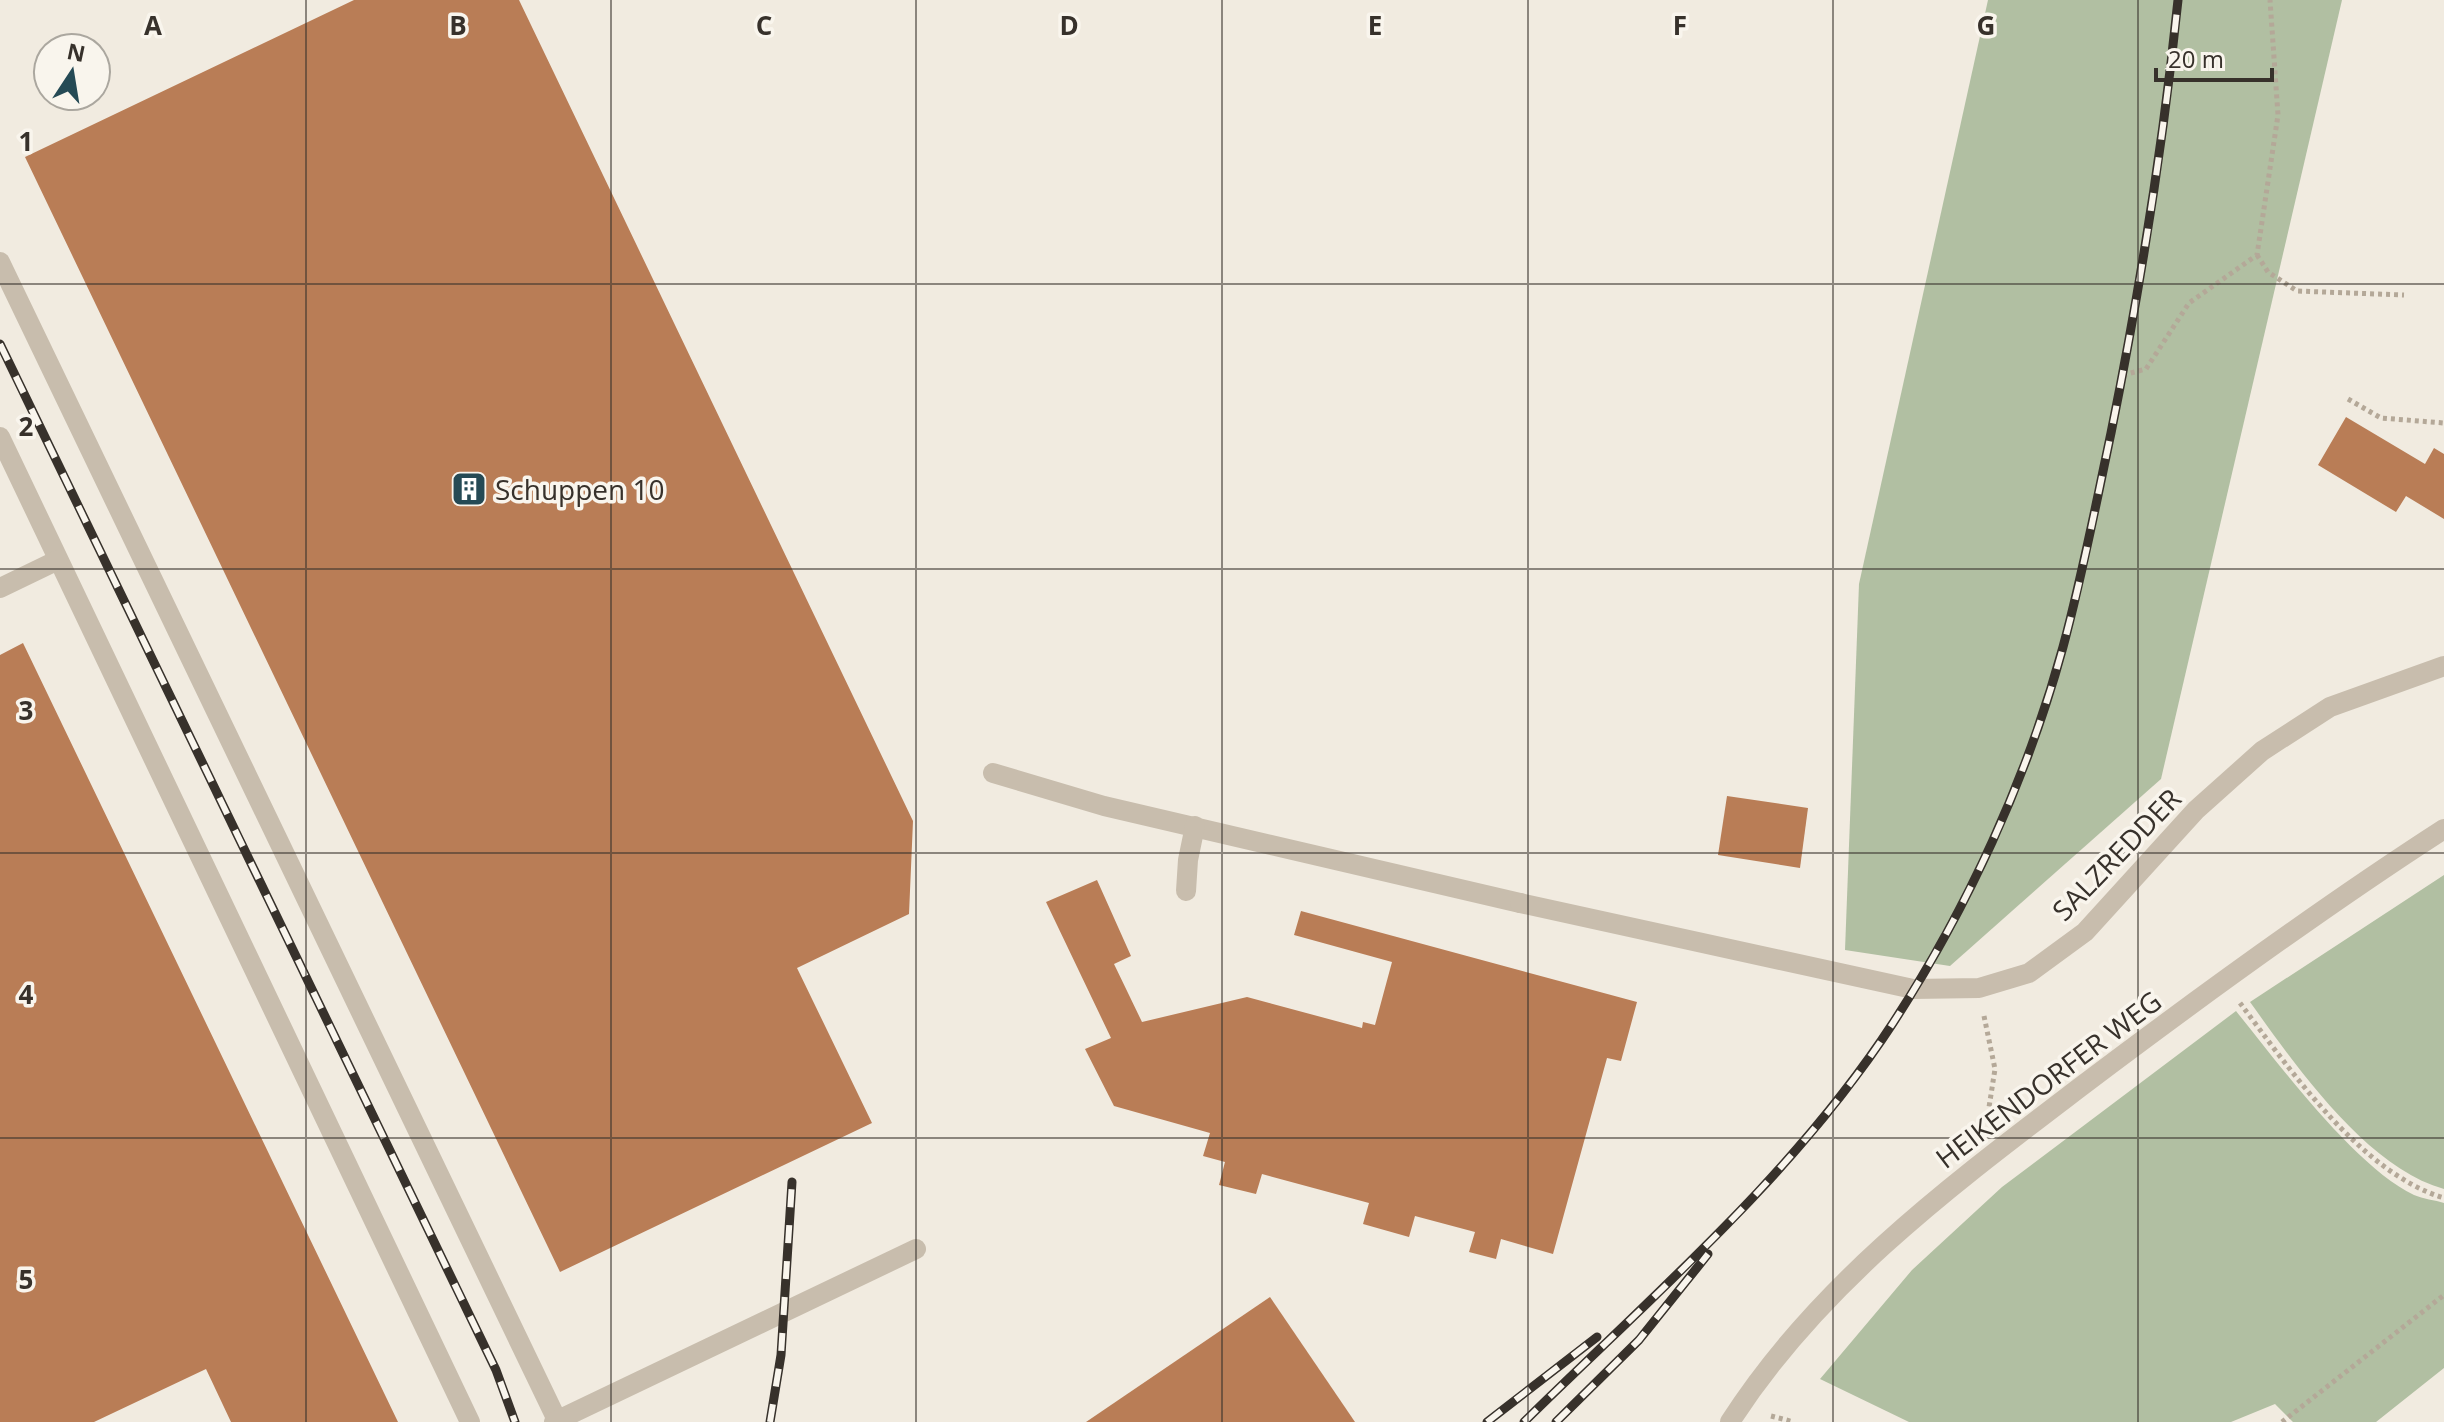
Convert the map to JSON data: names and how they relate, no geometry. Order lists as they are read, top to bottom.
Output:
{
  "streets": {
    "street": ["SALZREDDER", "HEIKENDORFER WEG"]
  },
  "places": {
    "building": ["Schuppen 10"]
  },
  "scale_bar": "20 m",
  "north": "top",
  "grid": {
    "columns": [
      "A",
      "B",
      "C",
      "D",
      "E",
      "F",
      "G"
    ],
    "rows": [
      "1",
      "2",
      "3",
      "4",
      "5"
    ]
  }
}
